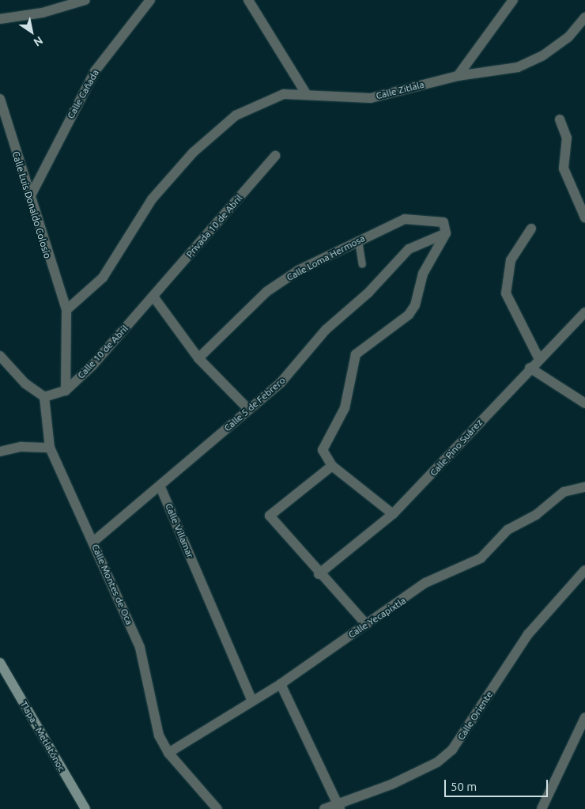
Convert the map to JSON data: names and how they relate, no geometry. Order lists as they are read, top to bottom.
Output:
{
  "streets": {
    "main road": ["Tlapa - Metlatónoc"],
    "street": [
      "Calle Zitlala",
      "Calle Cañada",
      "Calle Luis Donaldo Colosio",
      "Privada 10 de Abril",
      "Calle Loma Hermosa",
      "Calle 10 de Abril",
      "Calle 5 de Febrero",
      "Calle Pino Suárez",
      "Calle Villamar",
      "Calle Montes de Oca",
      "Calle Yecapixtla",
      "Calle Oriente"
    ]
  },
  "crossings": [
    ["Calle Zitlala", "Calle Luis Donaldo Colosio"],
    ["Calle Cañada", "Calle Luis Donaldo Colosio"],
    ["Calle Luis Donaldo Colosio", "Calle 10 de Abril"],
    ["Privada 10 de Abril", "Calle 10 de Abril"],
    ["Calle Loma Hermosa", "Calle 5 de Febrero"],
    ["Calle 5 de Febrero", "Calle Villamar"],
    ["Calle 5 de Febrero", "Calle Montes de Oca"],
    ["Calle Villamar", "Calle Yecapixtla"],
    ["Calle Montes de Oca", "Calle Yecapixtla"]
  ],
  "scale_bar": "50 m",
  "north": "bottom right"
}
